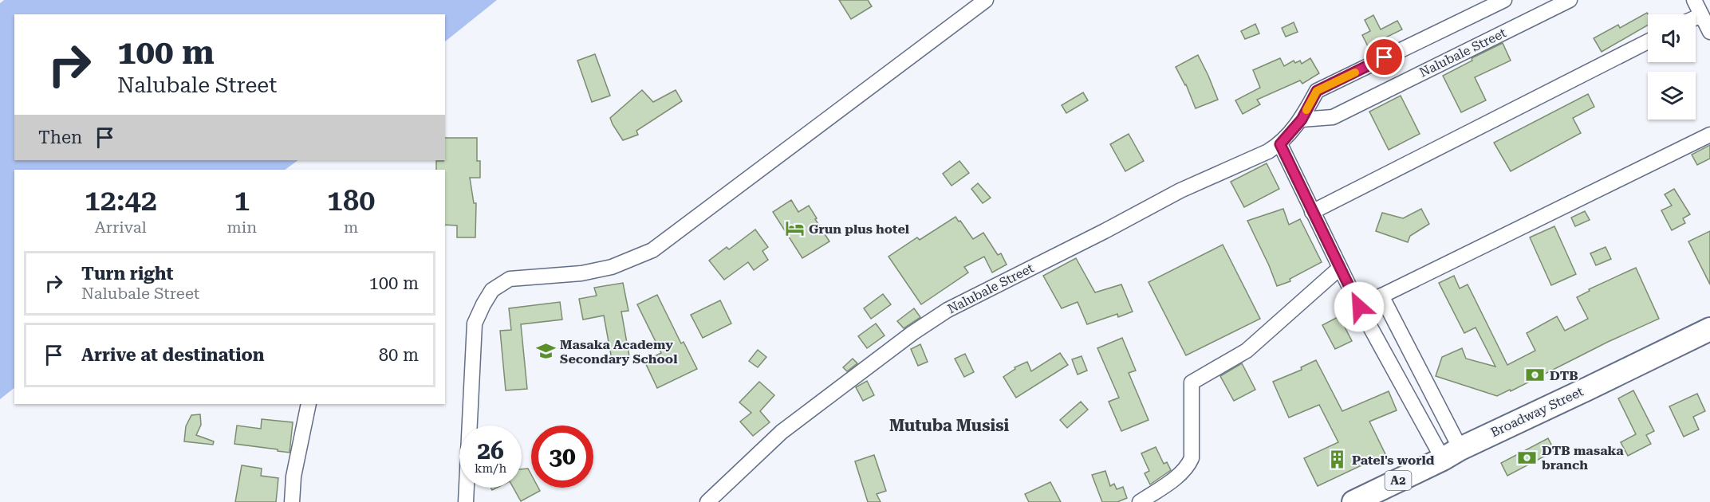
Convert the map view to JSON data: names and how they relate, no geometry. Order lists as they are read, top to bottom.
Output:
{
  "streets": {
    "main road": ["Broadway Street", "A2"],
    "street": ["Nalubale Street"]
  },
  "crossings": [
    ["Broadway Street", "A2"]
  ],
  "districts": ["Mutuba Musisi"],
  "places": {
    "hotel": ["Grun plus hotel"],
    "school or university": ["Masaka Academy Secondary School"],
    "bank": ["DTB", "DTB masaka branch"],
    "building": ["Patel's world"]
  },
  "page": {
    "turn": ["100 m", "Nalubale Street"],
    "then": "Then",
    "eta": [
      "12:42",
      "Arrival",
      "1",
      "min",
      "180",
      "m"
    ],
    "list": [
      {
        "name": "Turn right",
        "note": "Nalubale Street",
        "value": "100 m"
      },
      {
        "name": "Arrive at destination",
        "value": "80 m"
      }
    ],
    "speed": "26 km/h",
    "limit": "30"
  }
}
